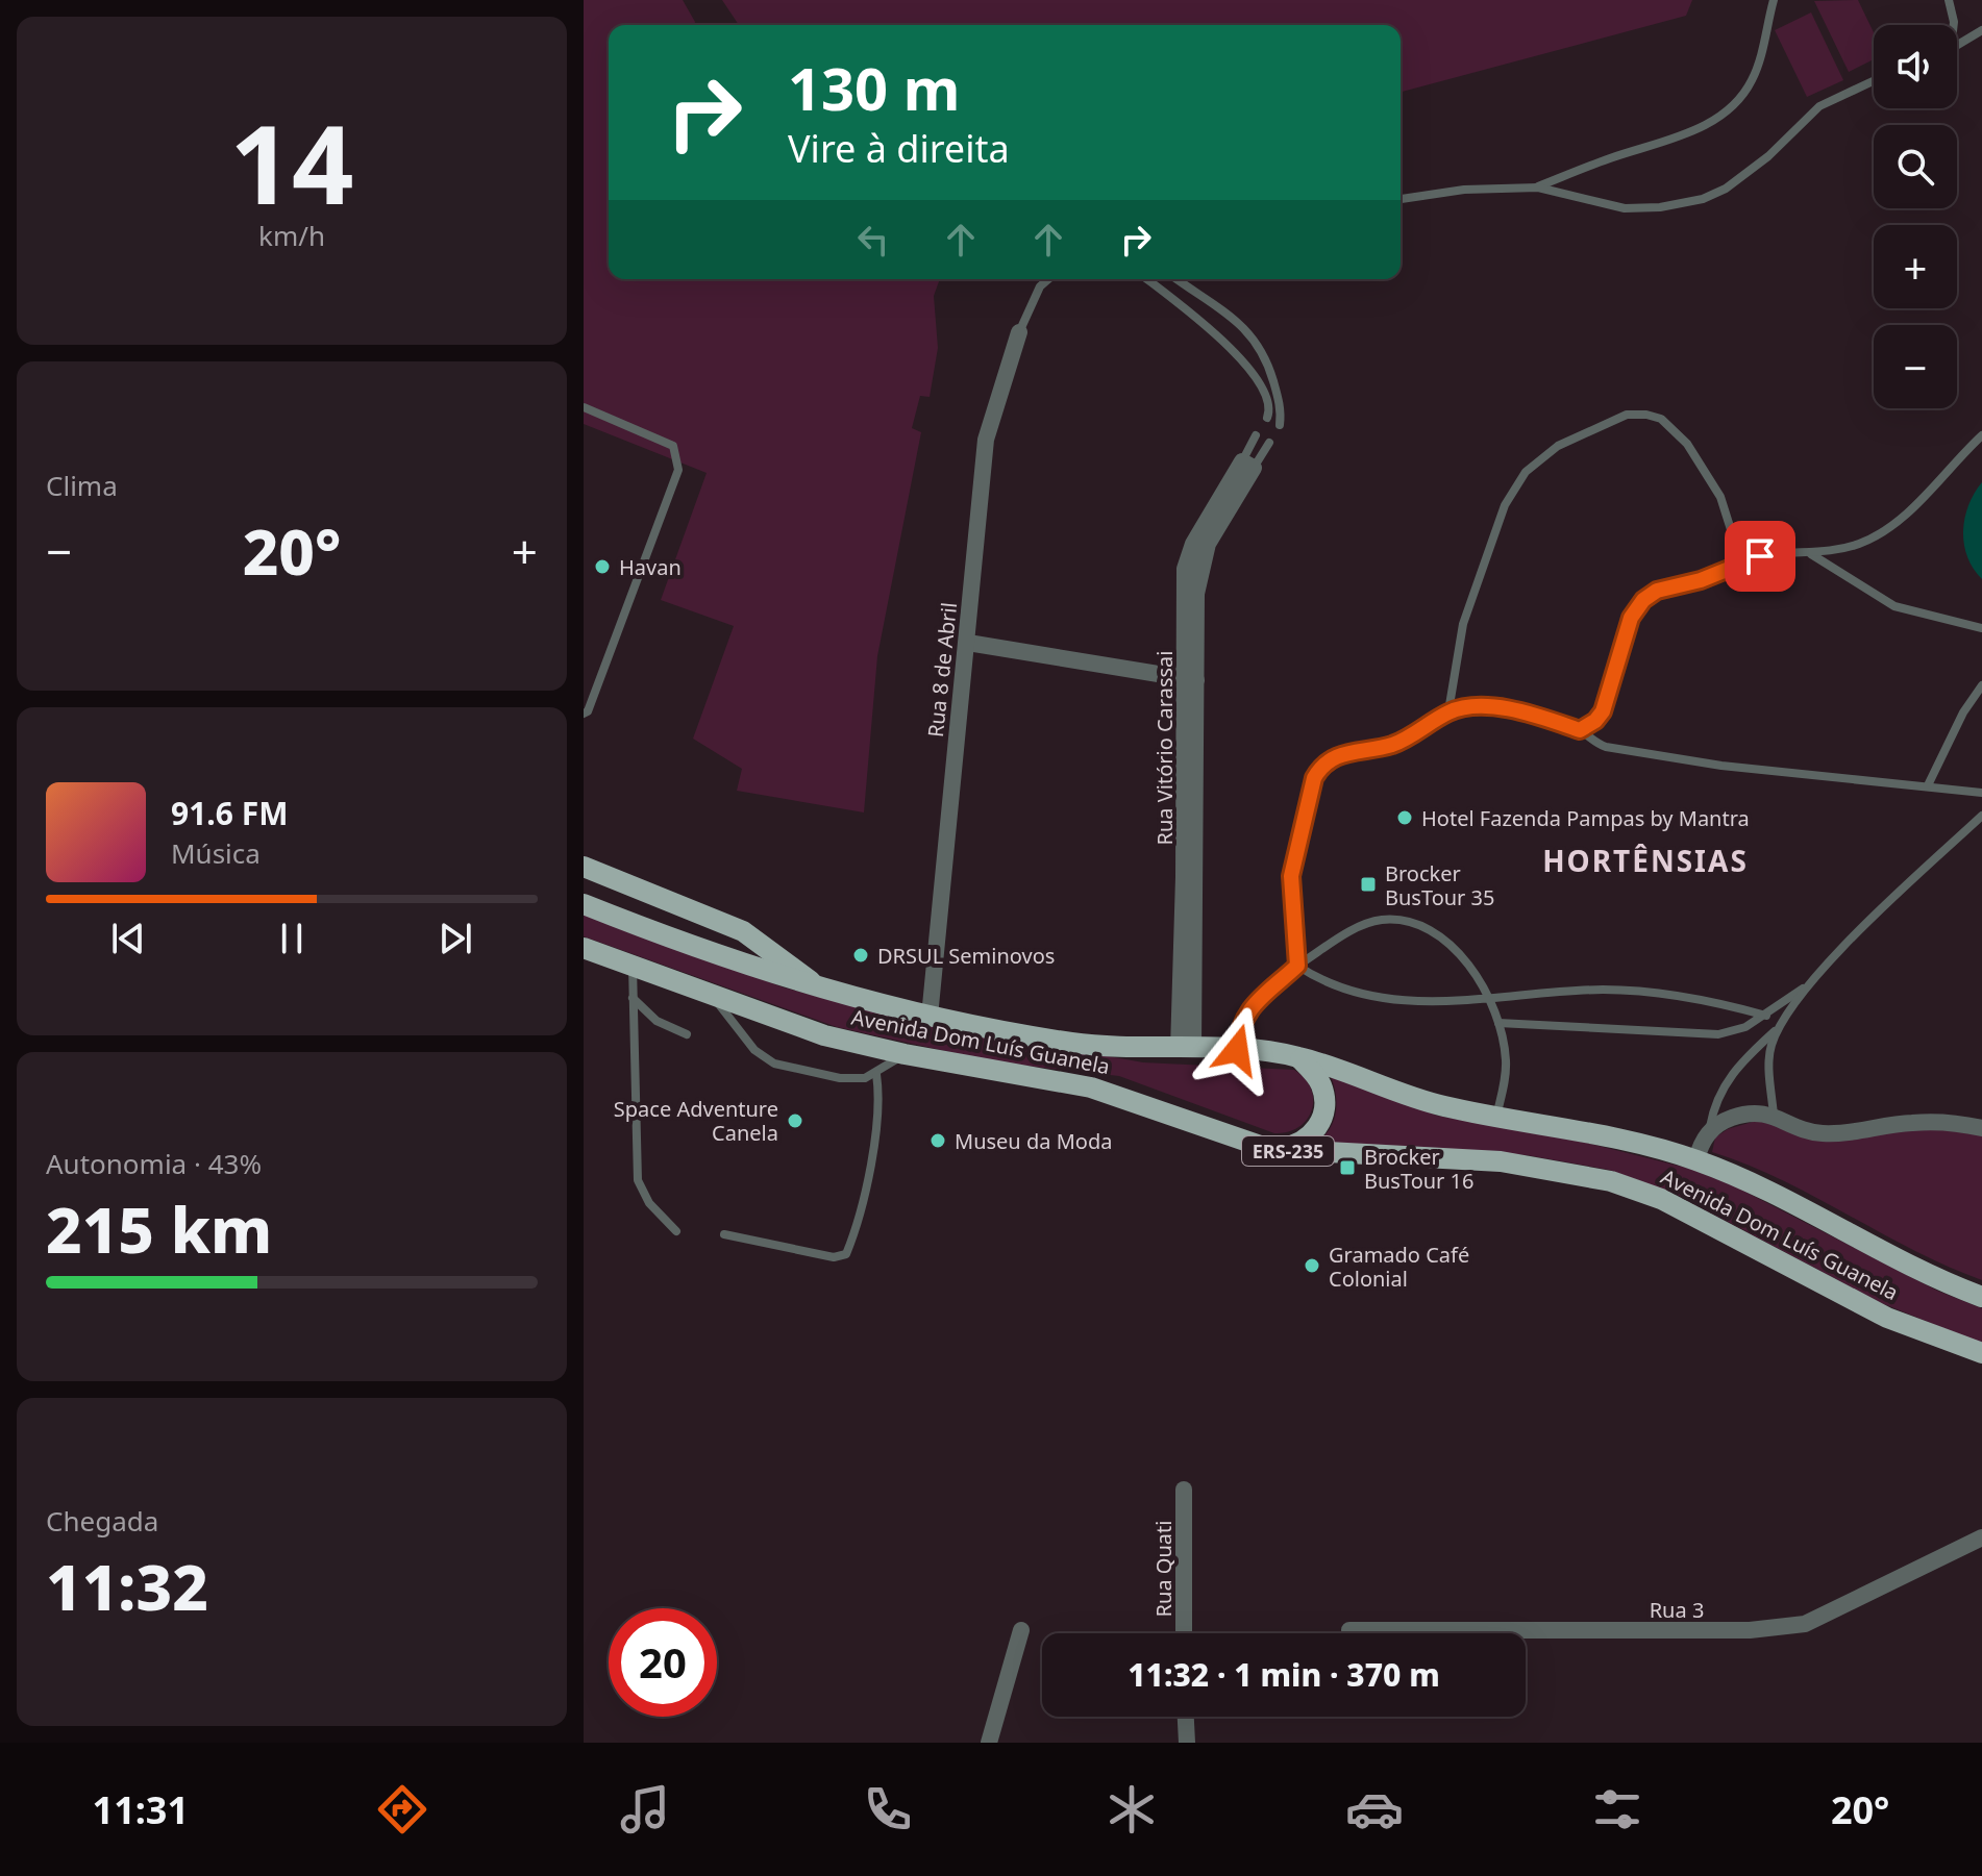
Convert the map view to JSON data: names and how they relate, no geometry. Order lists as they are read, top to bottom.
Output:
{
  "streets": {
    "main road": ["Avenida Dom Luís Guanela", "ERS-235"],
    "street": [
      "Rua 8 de Abril",
      "Rua Vitório Carassai",
      "Rua Quati",
      "Rua 3"
    ]
  },
  "crossings": [
    ["Rua 8 de Abril", "Avenida Dom Luís Guanela"],
    ["Rua Vitório Carassai", "Avenida Dom Luís Guanela"]
  ],
  "districts": ["HORTÊNSIAS"],
  "places": {
    "other": [
      "Havan",
      "Hotel Fazenda Pampas by Mantra",
      "DRSUL Seminovos",
      "Space Adventure Canela",
      "Museu da Moda",
      "Gramado Café Colonial"
    ],
    "transit": ["Brocker BusTour 35", "Brocker BusTour 16"]
  },
  "page": {
    "tile": [
      ["14", "km/h"],
      "Clima",
      ["Autonomia · 43%", "215 km"],
      ["Chegada", "11:32"]
    ],
    "map_buttons": ["+", "−"],
    "turn": ["130 m", "Vire à direita"],
    "heat": ["−", "20°", "+"],
    "song": ["91.6 FM", "Música"],
    "limit": "20",
    "trip": "11:32 · 1 min · 370 m",
    "tabs": ["11:31", "20°"]
  }
}
